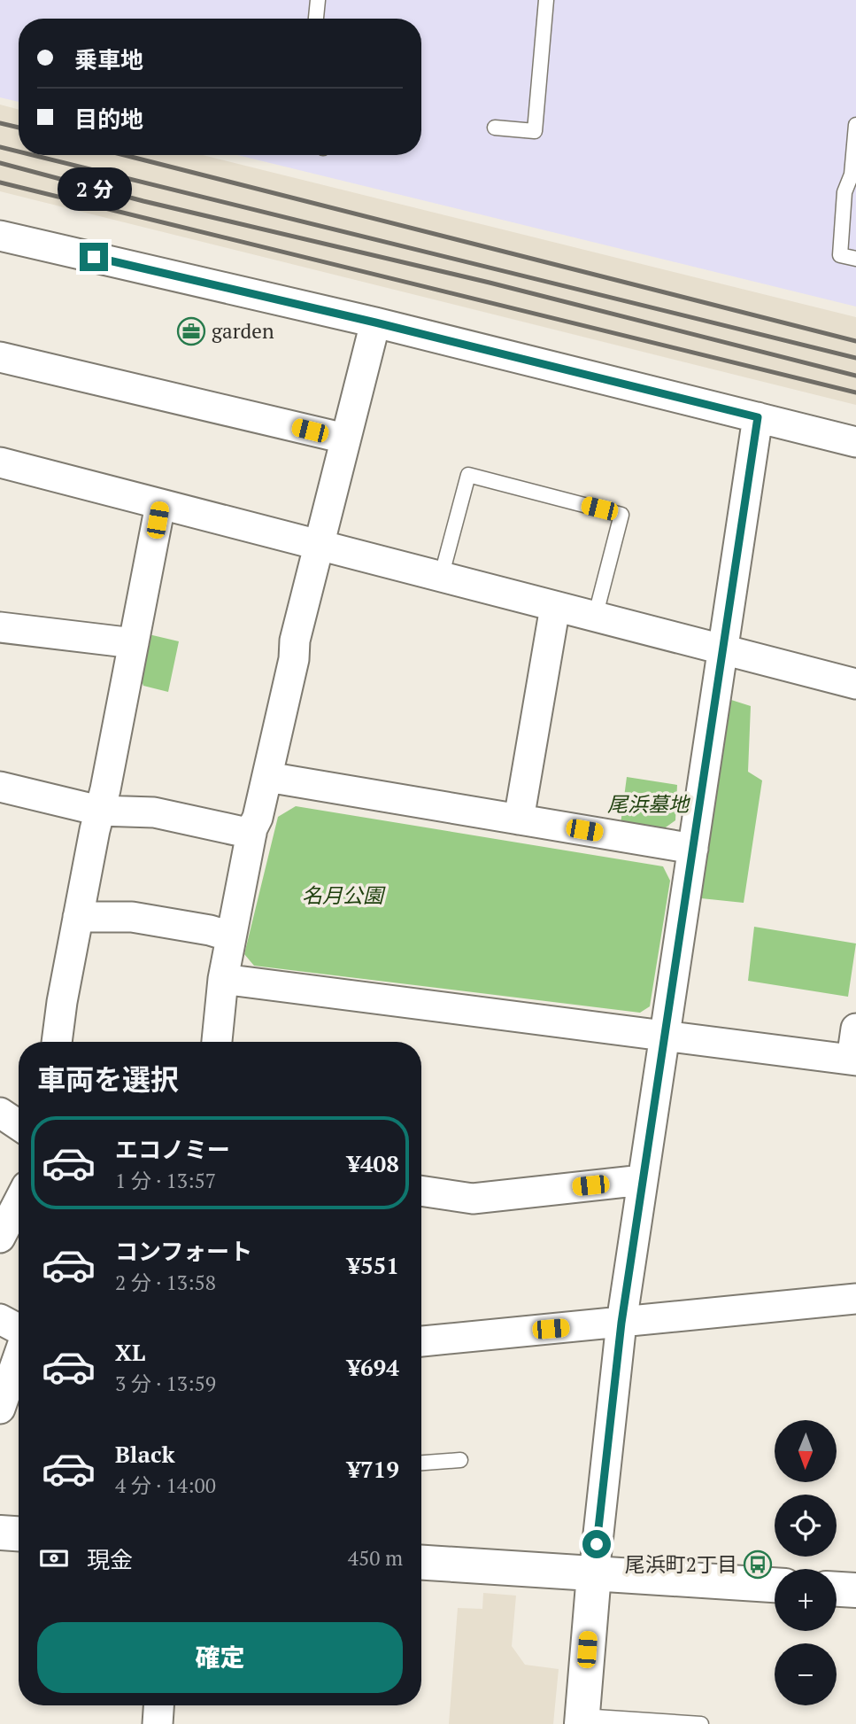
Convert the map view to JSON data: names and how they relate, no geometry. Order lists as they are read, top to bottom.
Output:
{
  "parks": ["尾浜墓地", "名月公園"],
  "places": {
    "office": ["garden"],
    "bus stop": ["尾浜町2丁目"]
  },
  "north": "bottom",
  "page": {
    "banner": ["乗車地", "目的地"],
    "bubble": "2 分",
    "heading": "車両を選択",
    "list": [
      {
        "name": "エコノミー",
        "note": "1 分 · 13:57",
        "value": "¥408"
      },
      {
        "name": "コンフォート",
        "note": "2 分 · 13:58",
        "value": "¥551"
      },
      {
        "name": "XL",
        "note": "3 分 · 13:59",
        "value": "¥694"
      },
      {
        "name": "Black",
        "note": "4 分 · 14:00",
        "value": "¥719"
      }
    ],
    "map_buttons": ["+", "−"],
    "pay": ["現金", "450 m"],
    "buttons": "確定"
  }
}
